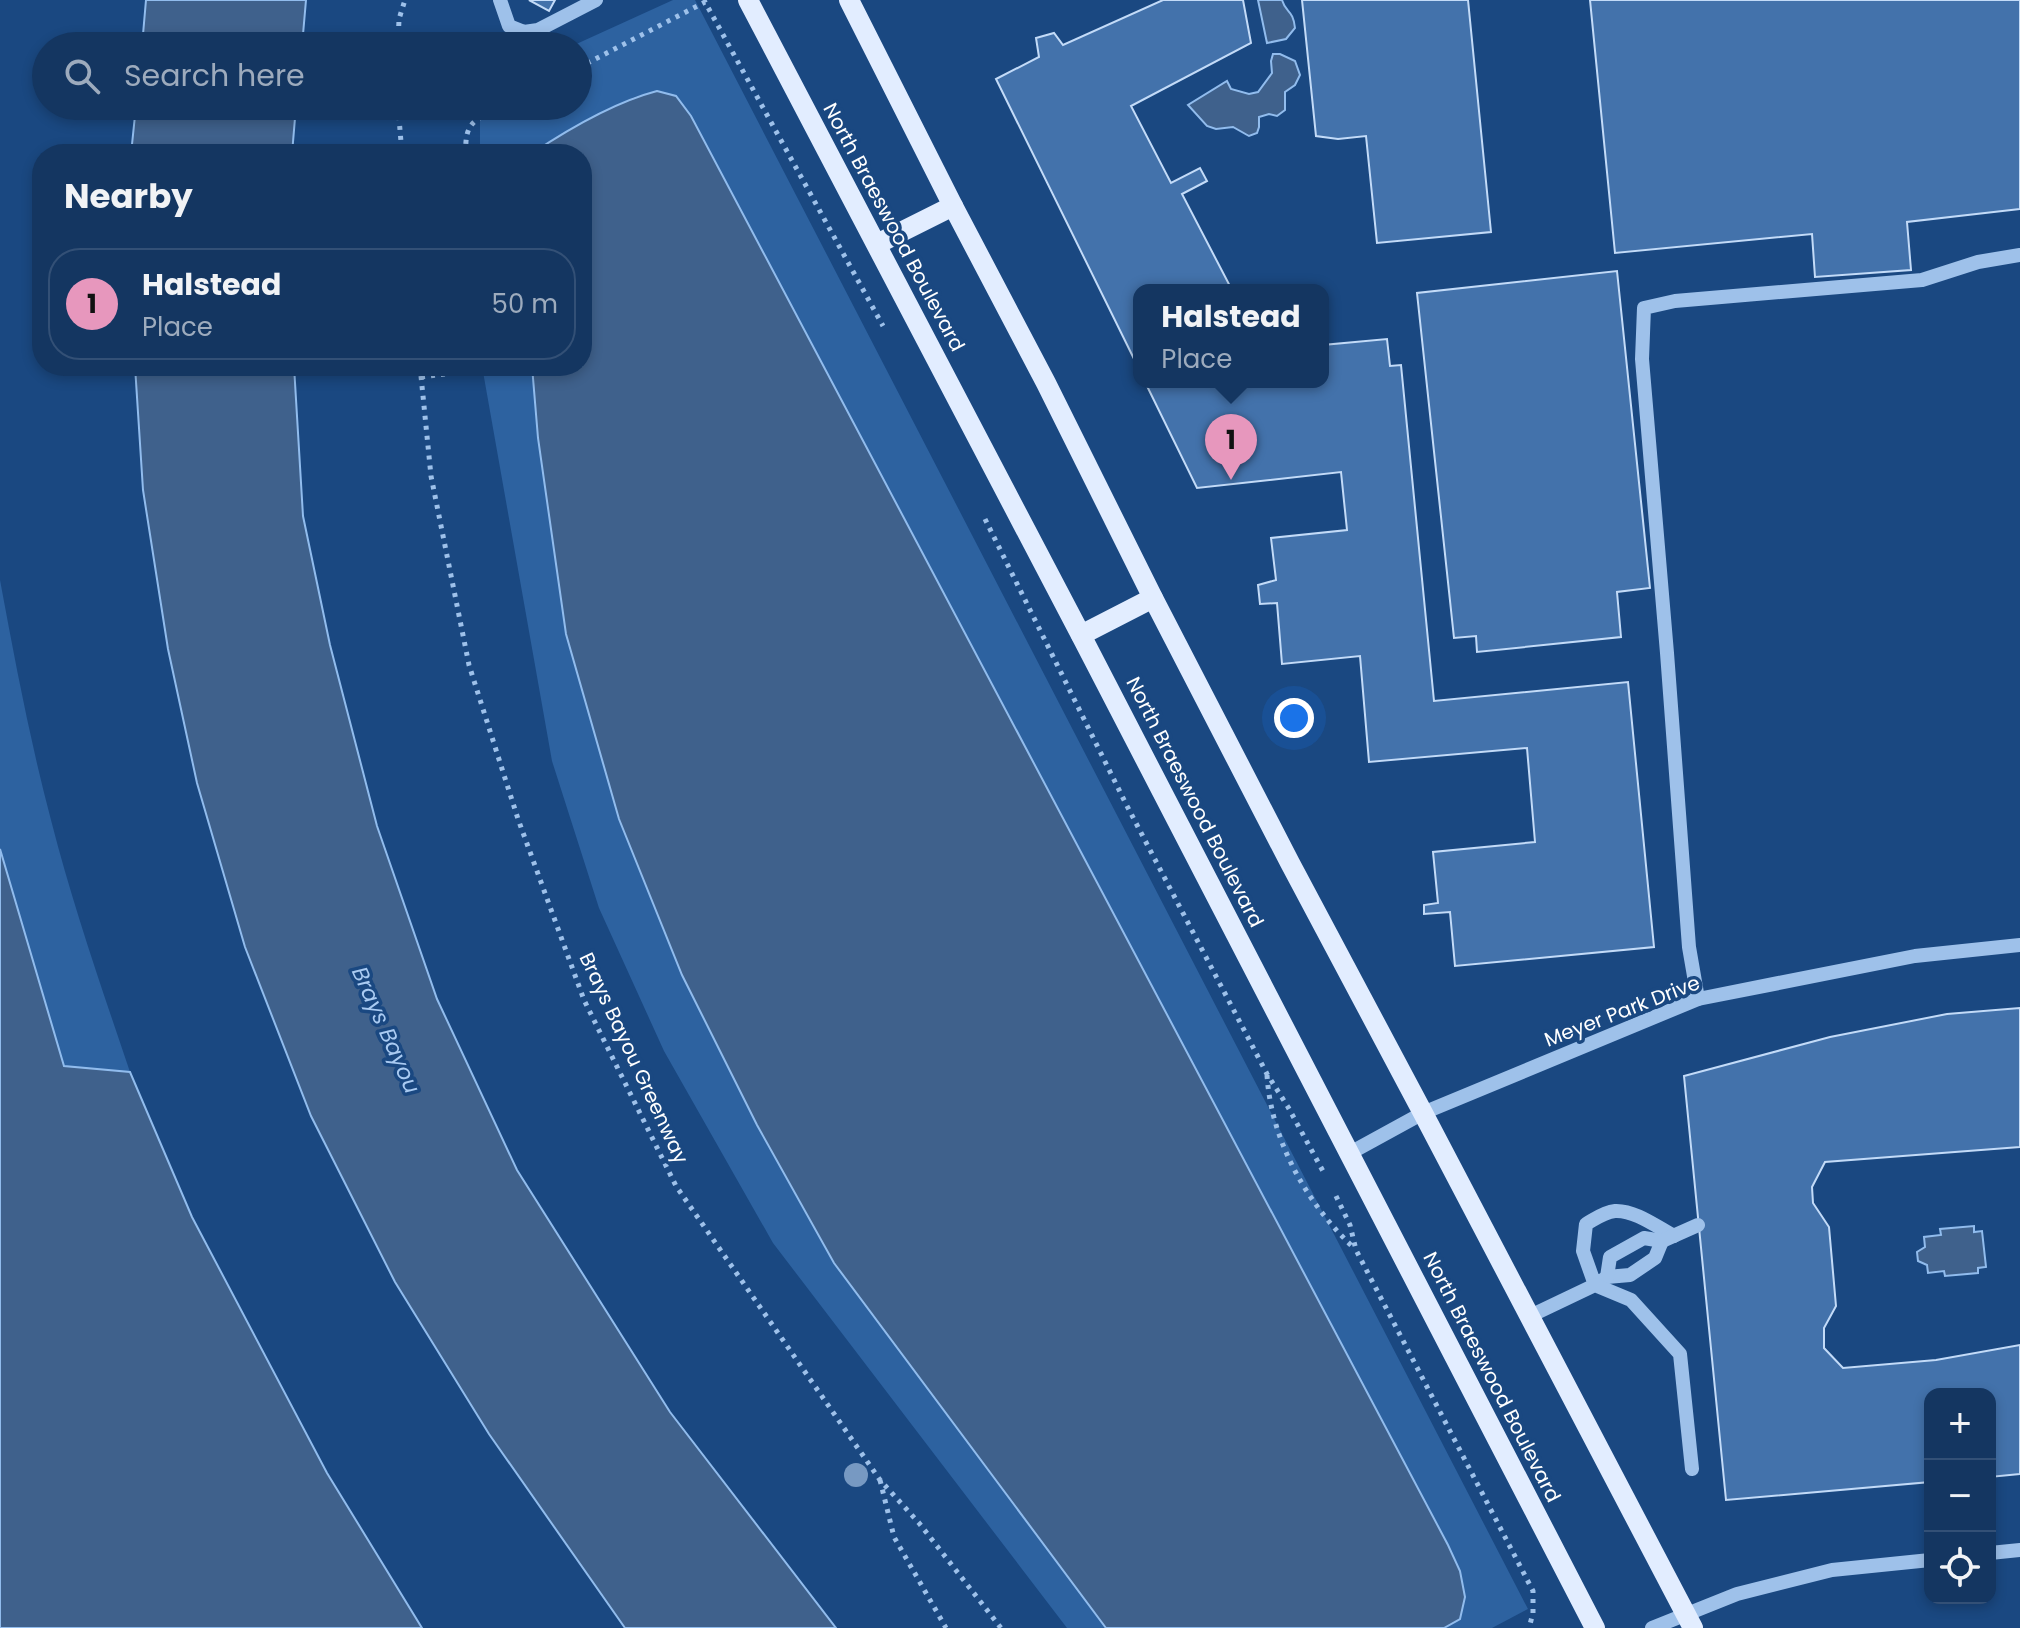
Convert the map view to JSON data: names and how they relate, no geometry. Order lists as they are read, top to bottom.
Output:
{
  "streets": {
    "main road": ["North Braeswood Boulevard"],
    "street": ["Meyer Park Drive"],
    "path": ["Brays Bayou Greenway"]
  },
  "crossings": [
    ["North Braeswood Boulevard", "Meyer Park Drive"]
  ],
  "water": ["Brays Bayou"],
  "page": {
    "search": "Search here",
    "heading": "Nearby",
    "list": [
      {
        "mark": "1",
        "name": "Halstead",
        "note": "Place",
        "value": "50 m"
      }
    ],
    "popup": ["Halstead", "Place"],
    "pins": "1",
    "map_buttons": ["+", "−"]
  }
}
